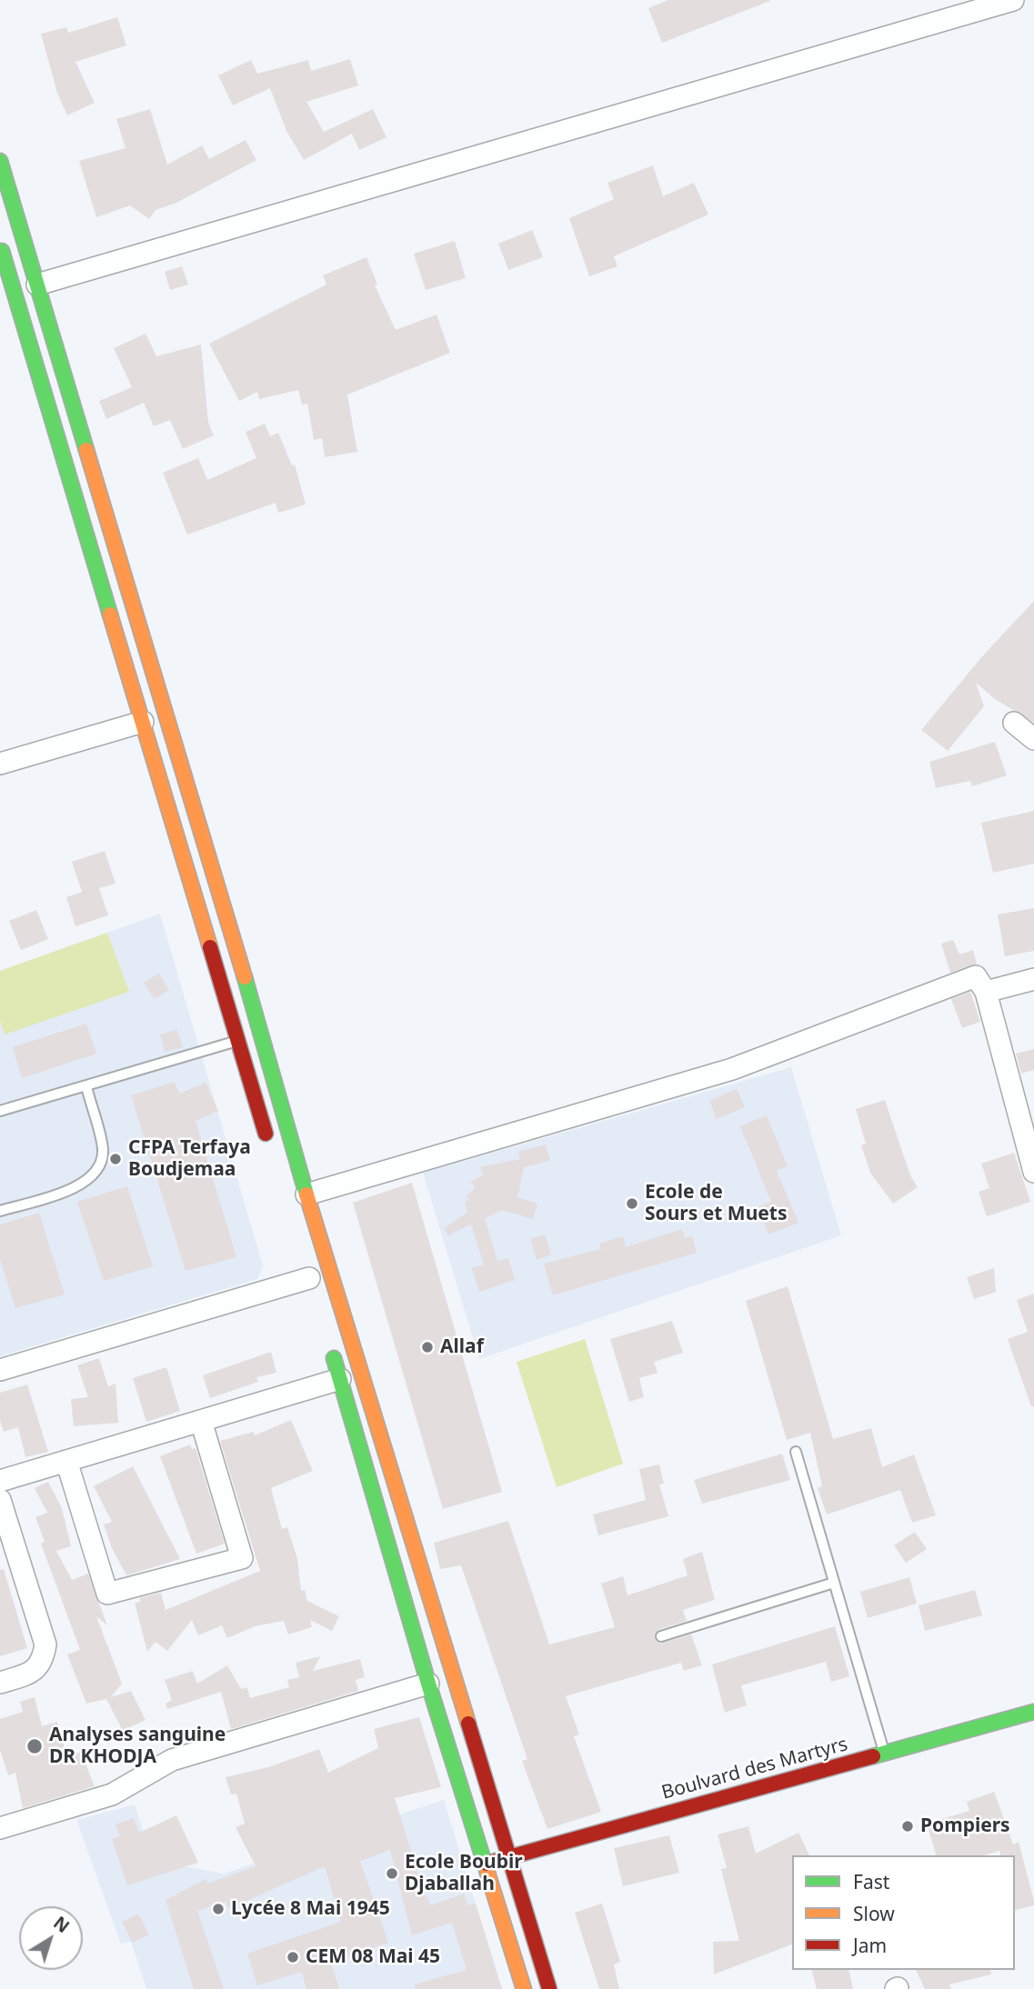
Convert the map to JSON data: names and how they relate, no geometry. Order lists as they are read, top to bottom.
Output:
{
  "streets": {
    "main road": ["Boulvard des Martyrs"]
  },
  "places": [
    "CFPA Terfaya Boudjemaa",
    "Ecole de Sours et Muets",
    "Allaf",
    "Analyses sanguine DR KHODJA",
    "Pompiers",
    "Ecole Boubir Djaballah",
    "Lycée 8 Mai 1945",
    "CEM 08 Mai 45"
  ],
  "legend": ["Fast", "Slow", "Jam"],
  "north": "top right"
}
